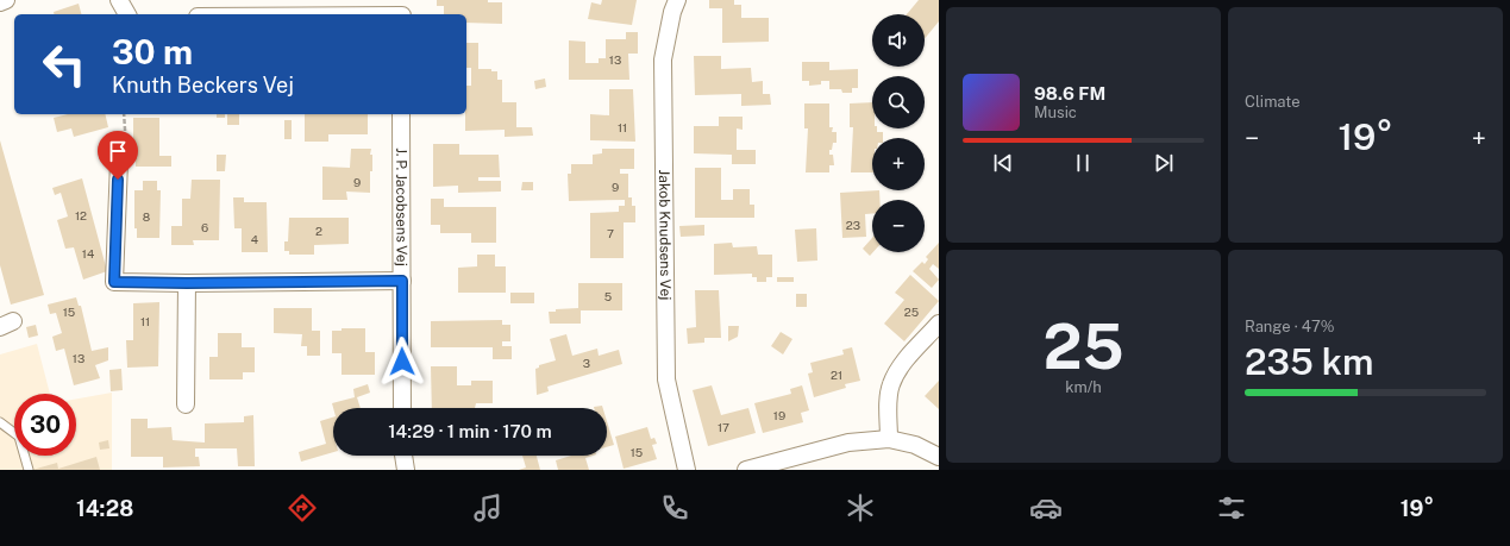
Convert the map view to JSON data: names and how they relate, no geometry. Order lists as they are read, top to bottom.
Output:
{
  "streets": {
    "street": ["J. P. Jacobsens Vej", "Jakob Knudsens Vej"]
  },
  "house_numbers": [
    "13",
    "11",
    "9",
    "9",
    "12",
    "8",
    "23",
    "6",
    "2",
    "7",
    "4",
    "14",
    "5",
    "15",
    "25",
    "11",
    "13",
    "3",
    "21",
    "19",
    "17",
    "15"
  ],
  "page": {
    "tile": [
      "Climate",
      ["25", "km/h"],
      ["Range · 47%", "235 km"]
    ],
    "map_buttons": ["+", "−"],
    "turn": ["30 m", "Knuth Beckers Vej"],
    "song": ["98.6 FM", "Music"],
    "heat": ["−", "19°", "+"],
    "limit": "30",
    "trip": "14:29 · 1 min · 170 m",
    "tabs": ["14:28", "19°"]
  }
}
